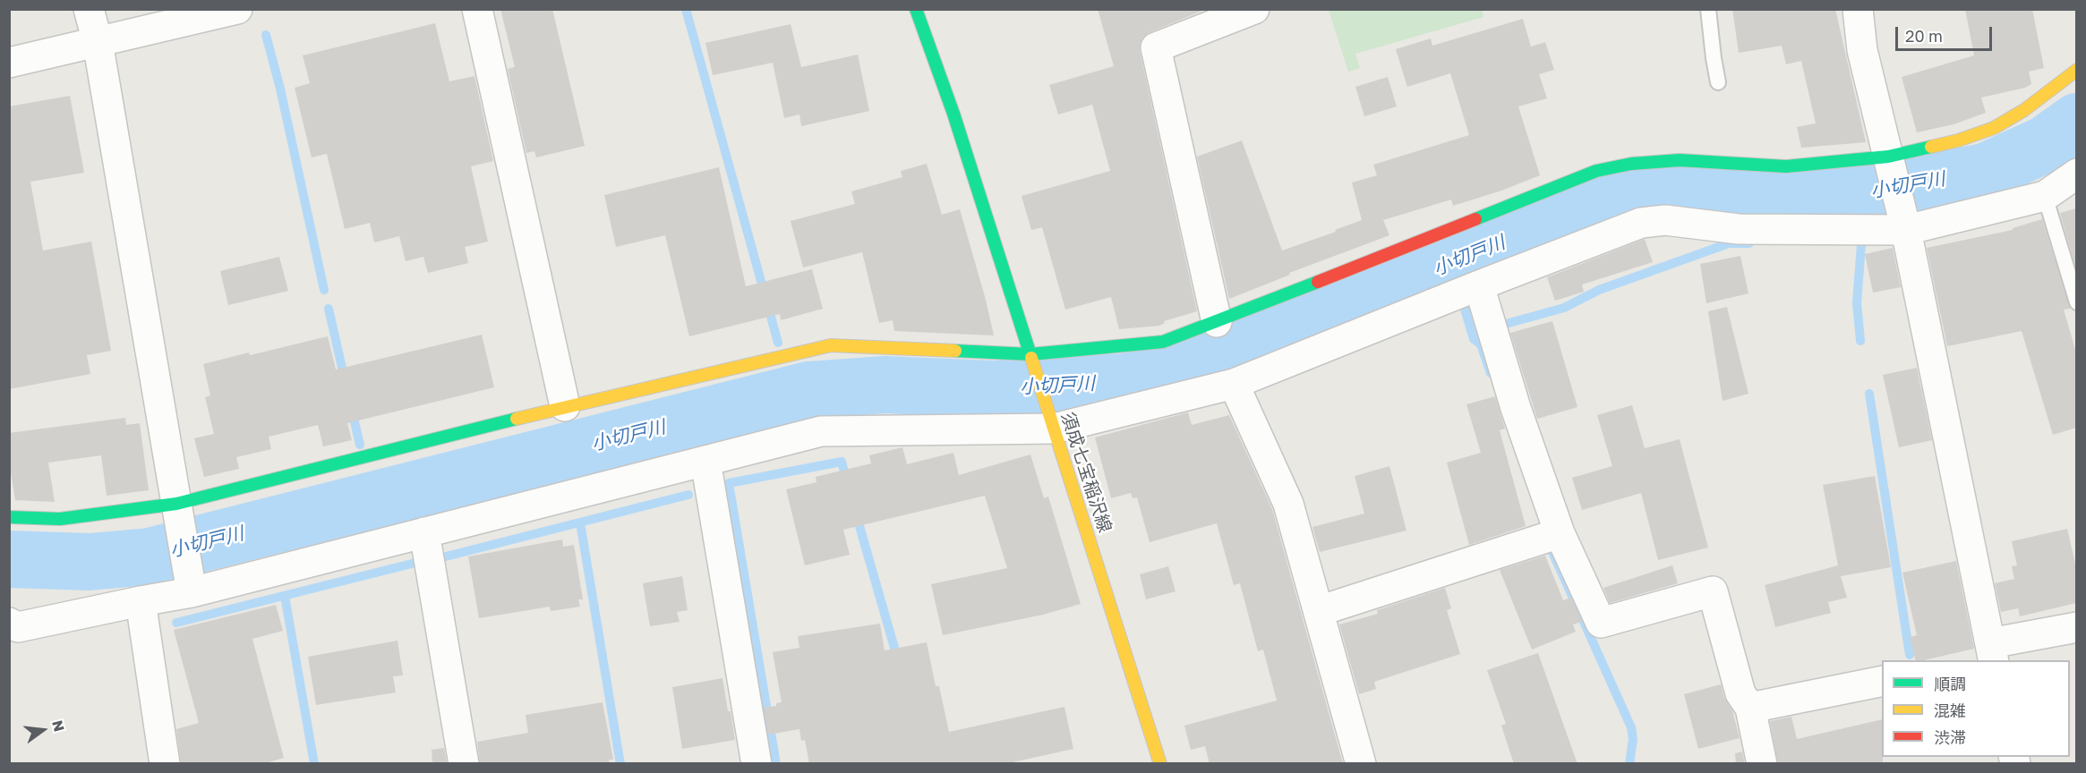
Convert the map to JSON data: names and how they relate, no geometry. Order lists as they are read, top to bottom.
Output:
{
  "streets": {
    "street": ["須成七宝稲沢線"]
  },
  "water": ["小切戸川"],
  "legend": ["順調", "混雑", "渋滞"],
  "scale_bar": "20 m",
  "north": "right"
}
